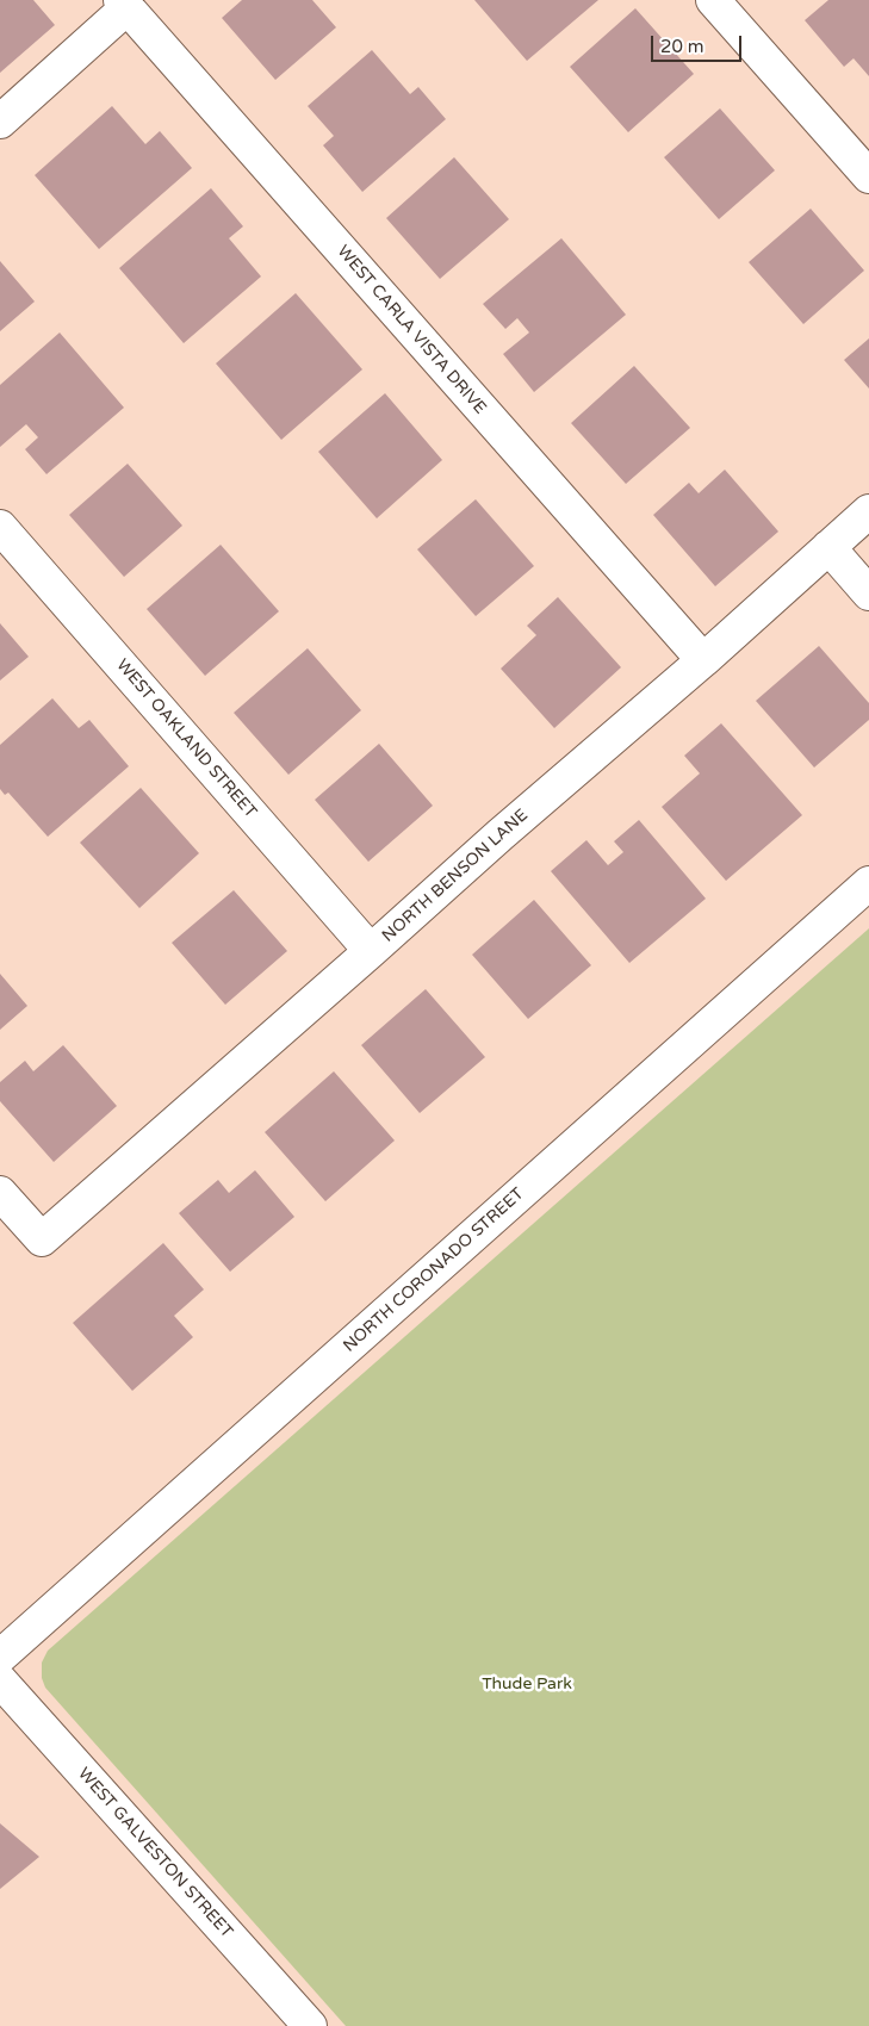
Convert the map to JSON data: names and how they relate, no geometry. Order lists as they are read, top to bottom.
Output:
{
  "streets": {
    "street": [
      "WEST CARLA VISTA DRIVE",
      "WEST OAKLAND STREET",
      "NORTH BENSON LANE",
      "NORTH CORONADO STREET",
      "WEST GALVESTON STREET"
    ]
  },
  "crossings": [
    ["WEST CARLA VISTA DRIVE", "NORTH BENSON LANE"],
    ["WEST OAKLAND STREET", "NORTH BENSON LANE"]
  ],
  "parks": ["Thude Park"],
  "scale_bar": "20 m"
}
